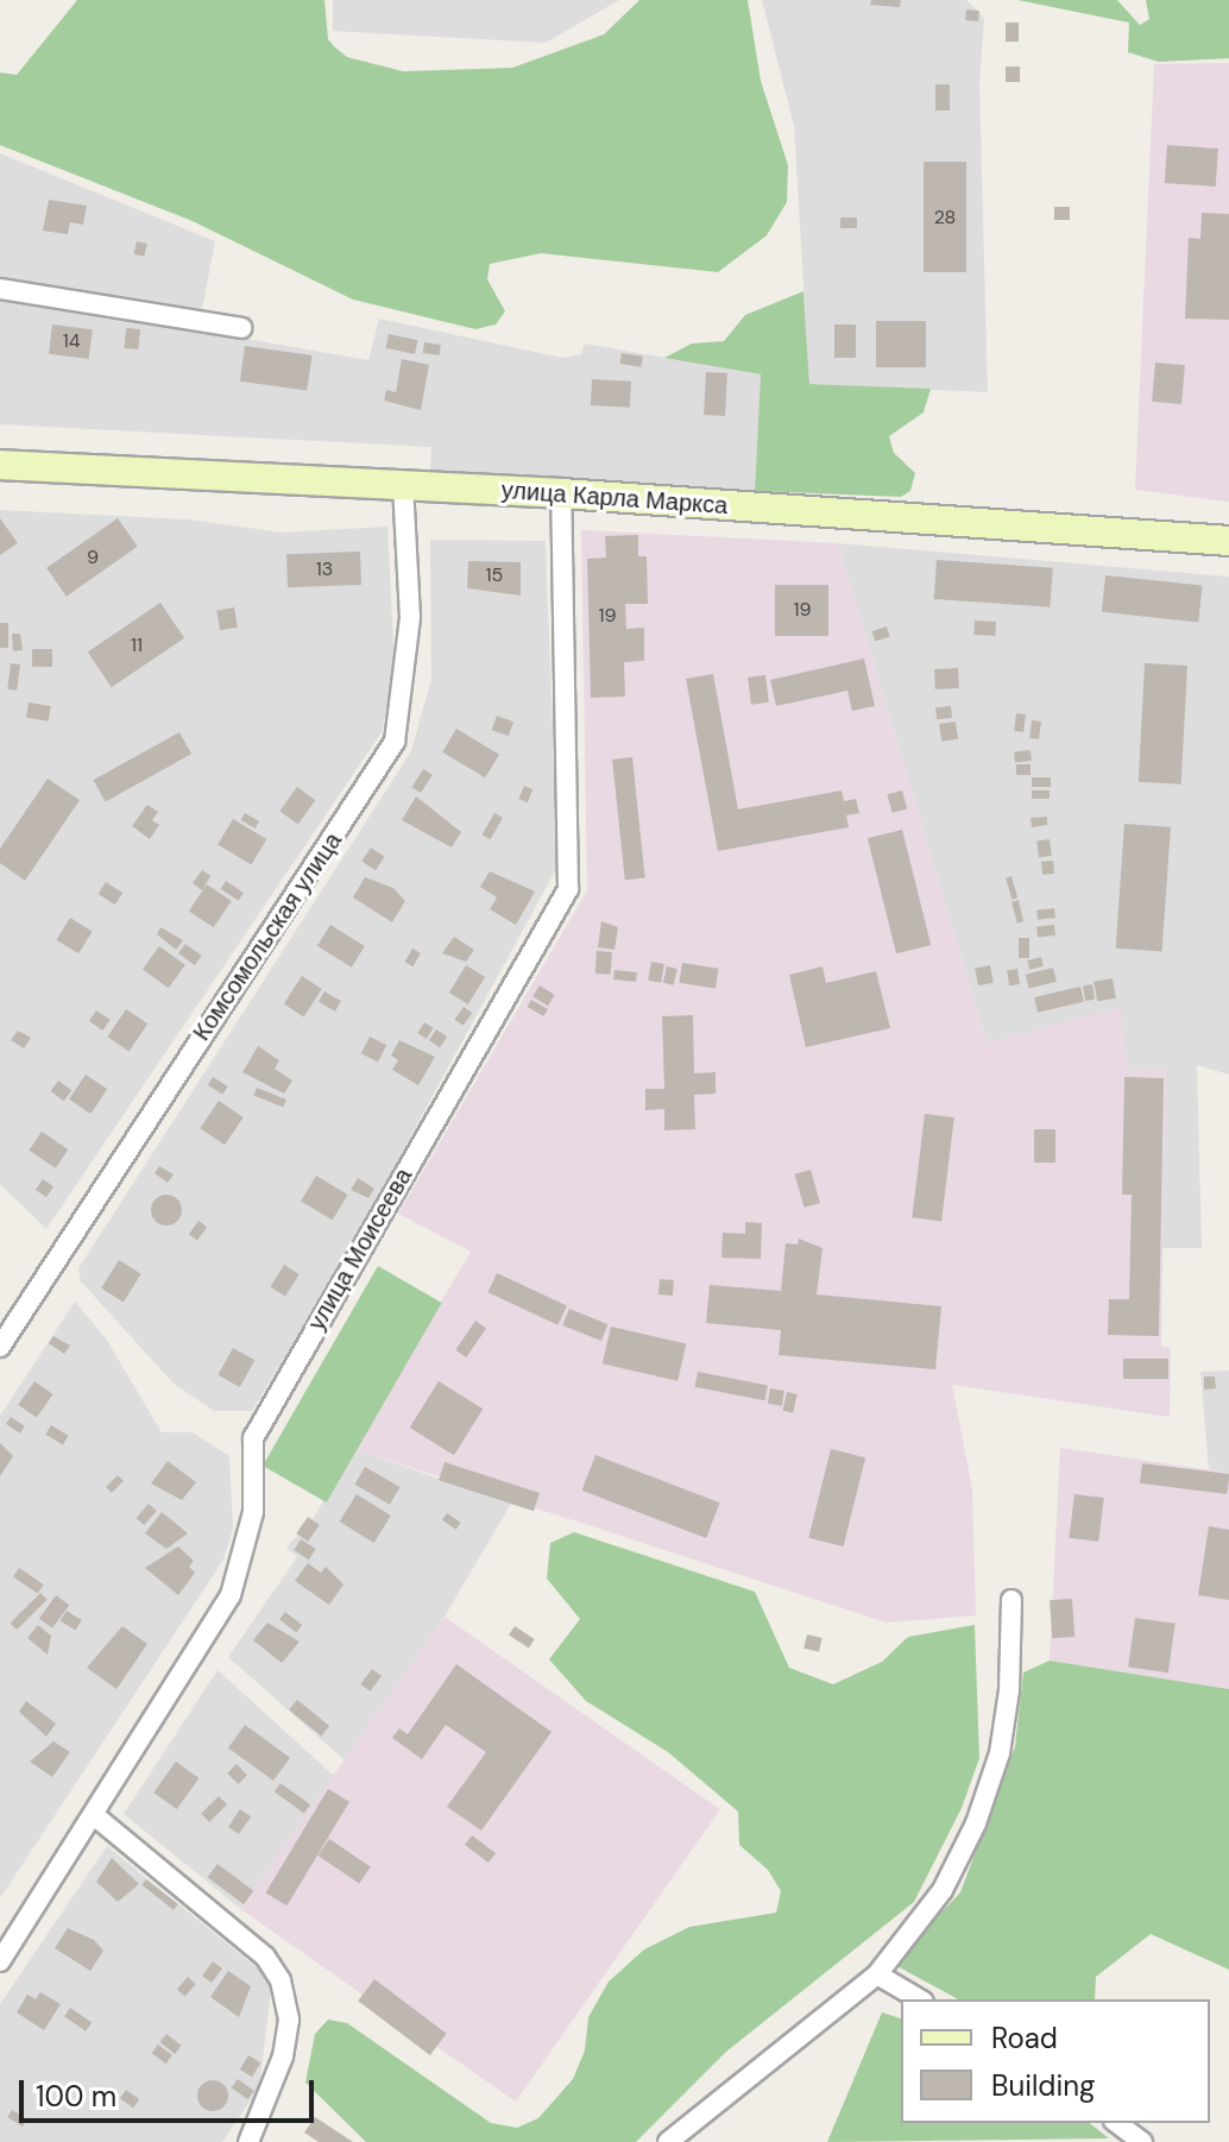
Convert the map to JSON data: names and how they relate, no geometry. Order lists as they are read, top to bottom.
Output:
{
  "streets": {
    "street": ["улица Карла Маркса", "Комсомольская улица", "улица Моисеева"]
  },
  "crossings": [
    ["улица Карла Маркса", "Комсомольская улица"],
    ["улица Карла Маркса", "улица Моисеева"]
  ],
  "house_numbers": [
    "28",
    "14",
    "9",
    "13",
    "15",
    "19",
    "19",
    "11"
  ],
  "legend": ["Road", "Building"],
  "scale_bar": "100 m"
}
